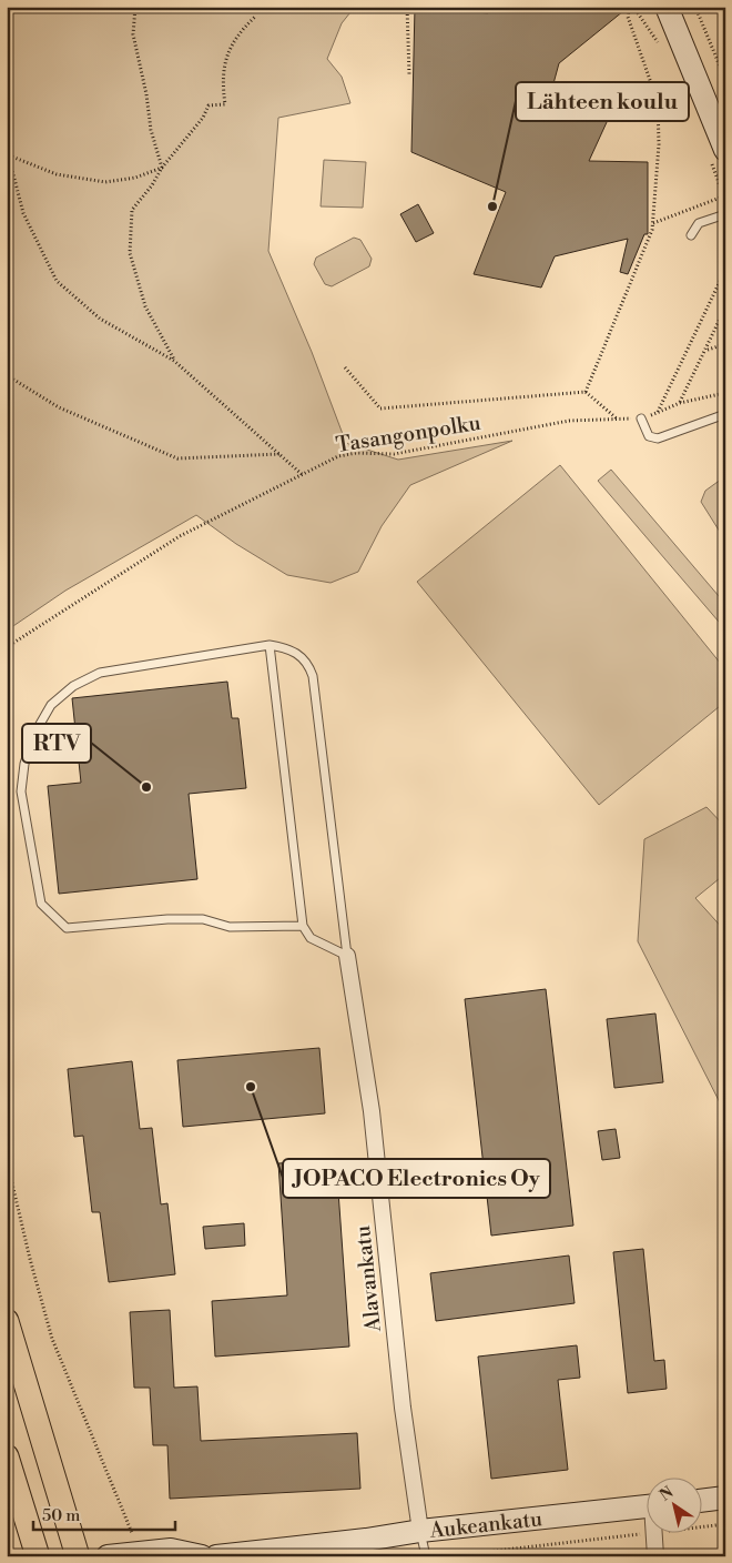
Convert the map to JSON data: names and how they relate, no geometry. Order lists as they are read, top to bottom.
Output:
{
  "streets": {
    "street": ["Alavankatu", "Aukeankatu"],
    "path": ["Tasangonpolku"]
  },
  "crossings": [
    ["Alavankatu", "Aukeankatu"]
  ],
  "places": ["Lähteen koulu", "RTV", "JOPACO Electronics Oy"],
  "scale_bar": "50 m",
  "north": "top left"
}
